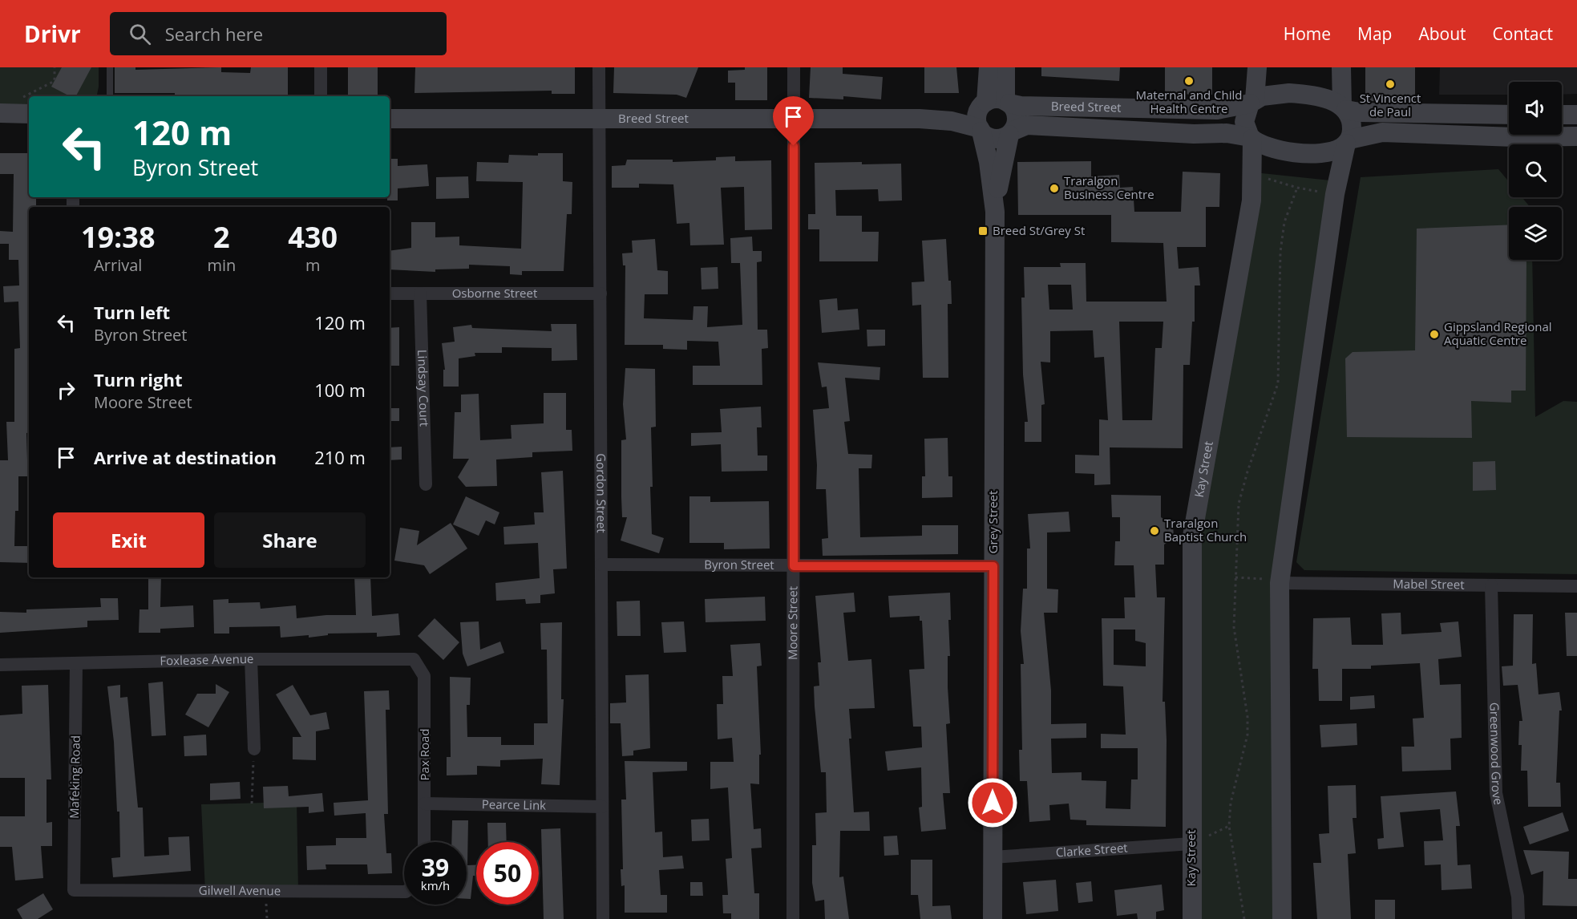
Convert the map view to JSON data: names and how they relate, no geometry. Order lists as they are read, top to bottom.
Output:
{
  "streets": {
    "street": [
      "Breed Street",
      "Osborne Street",
      "Lindsay Court",
      "Kay Street",
      "Gordon Street",
      "Grey Street",
      "Byron Street",
      "Mabel Street",
      "Moore Street",
      "Foxlease Avenue",
      "Greenwood Grove",
      "Pax Road",
      "Mafeking Road",
      "Pearce Link",
      "Clarke Street",
      "Gilwell Avenue"
    ]
  },
  "crossings": [
    ["Breed Street", "Kay Street"],
    ["Breed Street", "Gordon Street"],
    ["Breed Street", "Grey Street"],
    ["Breed Street", "Moore Street"],
    ["Osborne Street", "Lindsay Court"],
    ["Osborne Street", "Gordon Street"],
    ["Kay Street", "Clarke Street"],
    ["Gordon Street", "Byron Street"],
    ["Gordon Street", "Pearce Link"],
    ["Grey Street", "Byron Street"],
    ["Grey Street", "Clarke Street"],
    ["Byron Street", "Moore Street"],
    ["Mabel Street", "Greenwood Grove"],
    ["Foxlease Avenue", "Pax Road"],
    ["Foxlease Avenue", "Mafeking Road"],
    ["Pax Road", "Pearce Link"],
    ["Mafeking Road", "Gilwell Avenue"]
  ],
  "places": {
    "other": [
      "Maternal and Child Health Centre",
      "St Vincenct de Paul",
      "Traralgon Business Centre",
      "Gippsland Regional Aquatic Centre",
      "Traralgon Baptist Church"
    ],
    "transit": ["Breed St/Grey St"]
  },
  "page": {
    "header": "Drivr",
    "search": "Search here",
    "nav": [
      "Home",
      "Map",
      "About",
      "Contact"
    ],
    "turn": ["120 m", "Byron Street"],
    "eta": [
      "19:38",
      "Arrival",
      "2",
      "min",
      "430",
      "m"
    ],
    "list": [
      {
        "name": "Turn left",
        "note": "Byron Street",
        "value": "120 m"
      },
      {
        "name": "Turn right",
        "note": "Moore Street",
        "value": "100 m"
      },
      {
        "name": "Arrive at destination",
        "value": "210 m"
      }
    ],
    "buttons": ["Exit", "Share"],
    "speed": "39 km/h",
    "limit": "50"
  }
}
